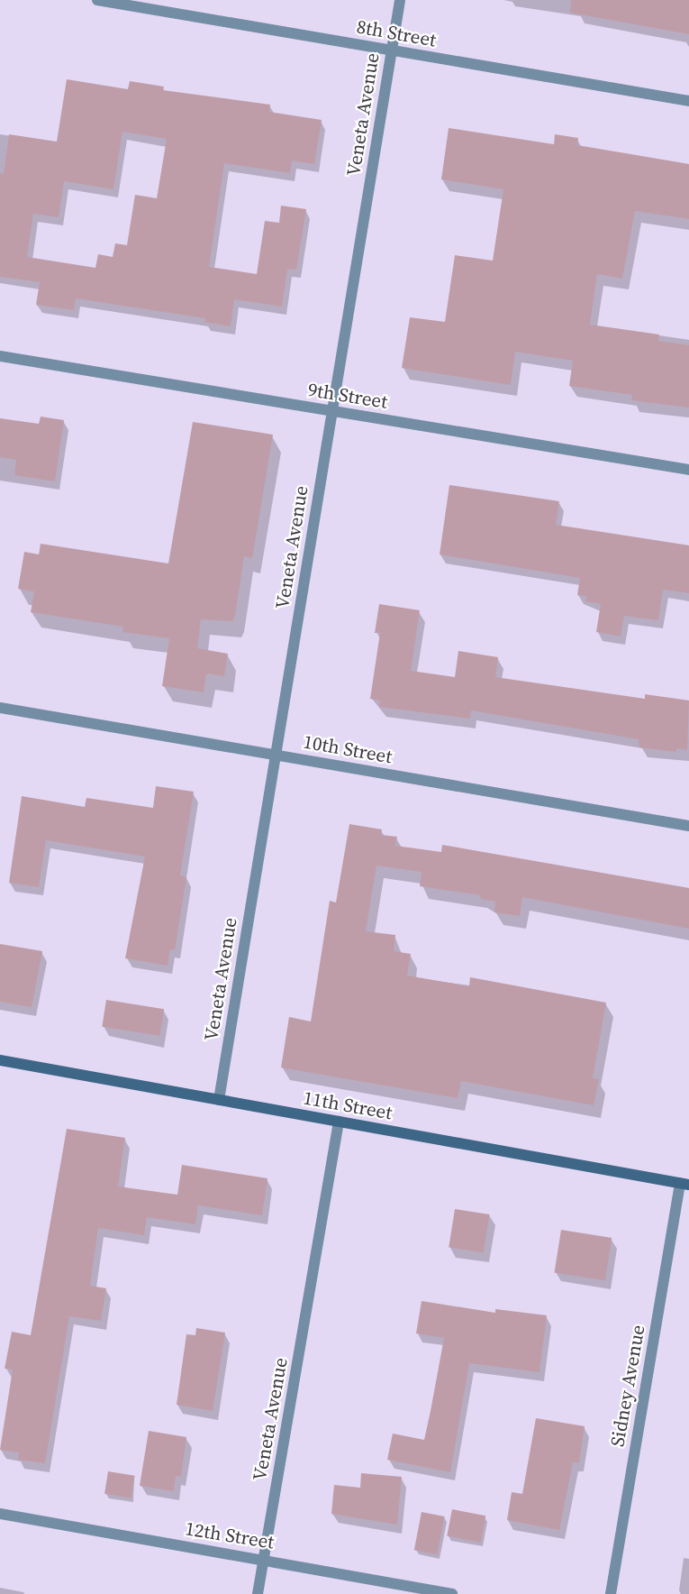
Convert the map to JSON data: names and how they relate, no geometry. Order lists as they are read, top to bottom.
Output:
{
  "streets": {
    "main road": ["11th Street"],
    "street": [
      "8th Street",
      "Veneta Avenue",
      "9th Street",
      "10th Street",
      "Sidney Avenue",
      "12th Street"
    ]
  },
  "crossings": [
    ["8th Street", "Veneta Avenue"],
    ["Veneta Avenue", "9th Street"],
    ["Veneta Avenue", "10th Street"],
    ["Veneta Avenue", "11th Street"],
    ["Veneta Avenue", "12th Street"],
    ["11th Street", "Sidney Avenue"]
  ]
}
